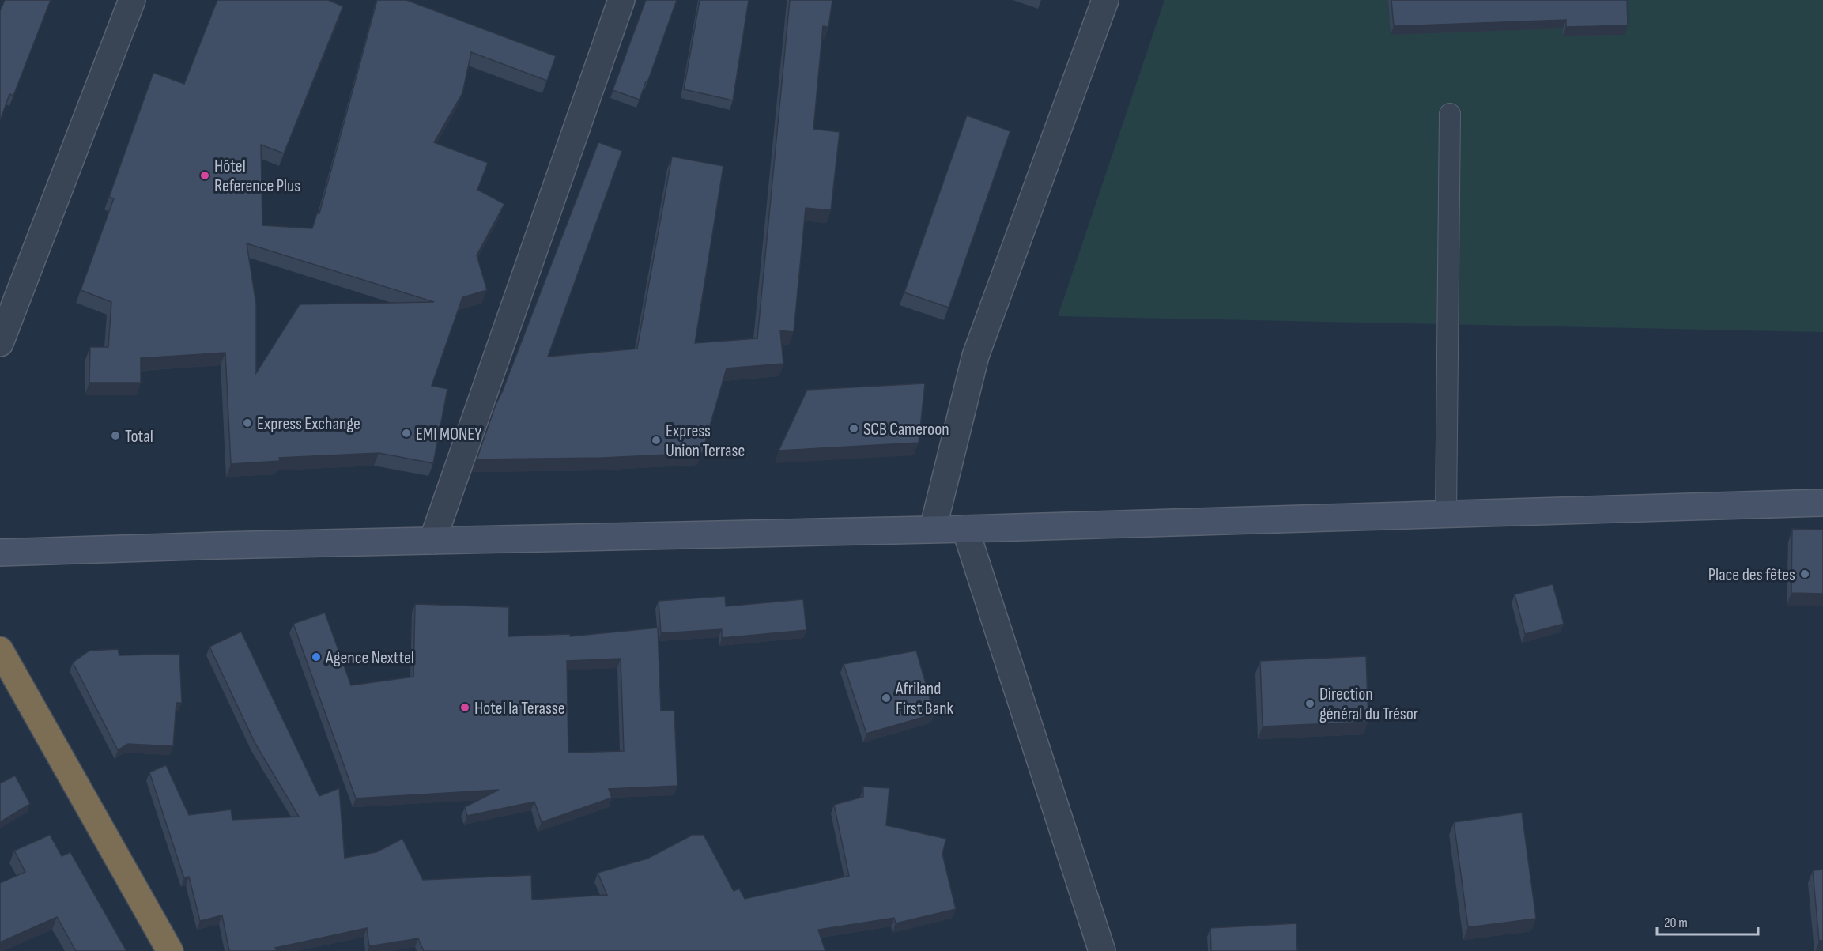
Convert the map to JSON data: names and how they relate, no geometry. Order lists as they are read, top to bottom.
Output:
{
  "places": [
    "Hôtel Reference Plus",
    "Express Exchange",
    "SCB Cameroon",
    "EMI MONEY",
    "Total",
    "Express Union Terrase",
    "Place des fêtes",
    "Agence Nexttel",
    "Afriland First Bank",
    "Direction général du Trésor",
    "Hotel la Terasse"
  ],
  "scale_bar": "20 m"
}
